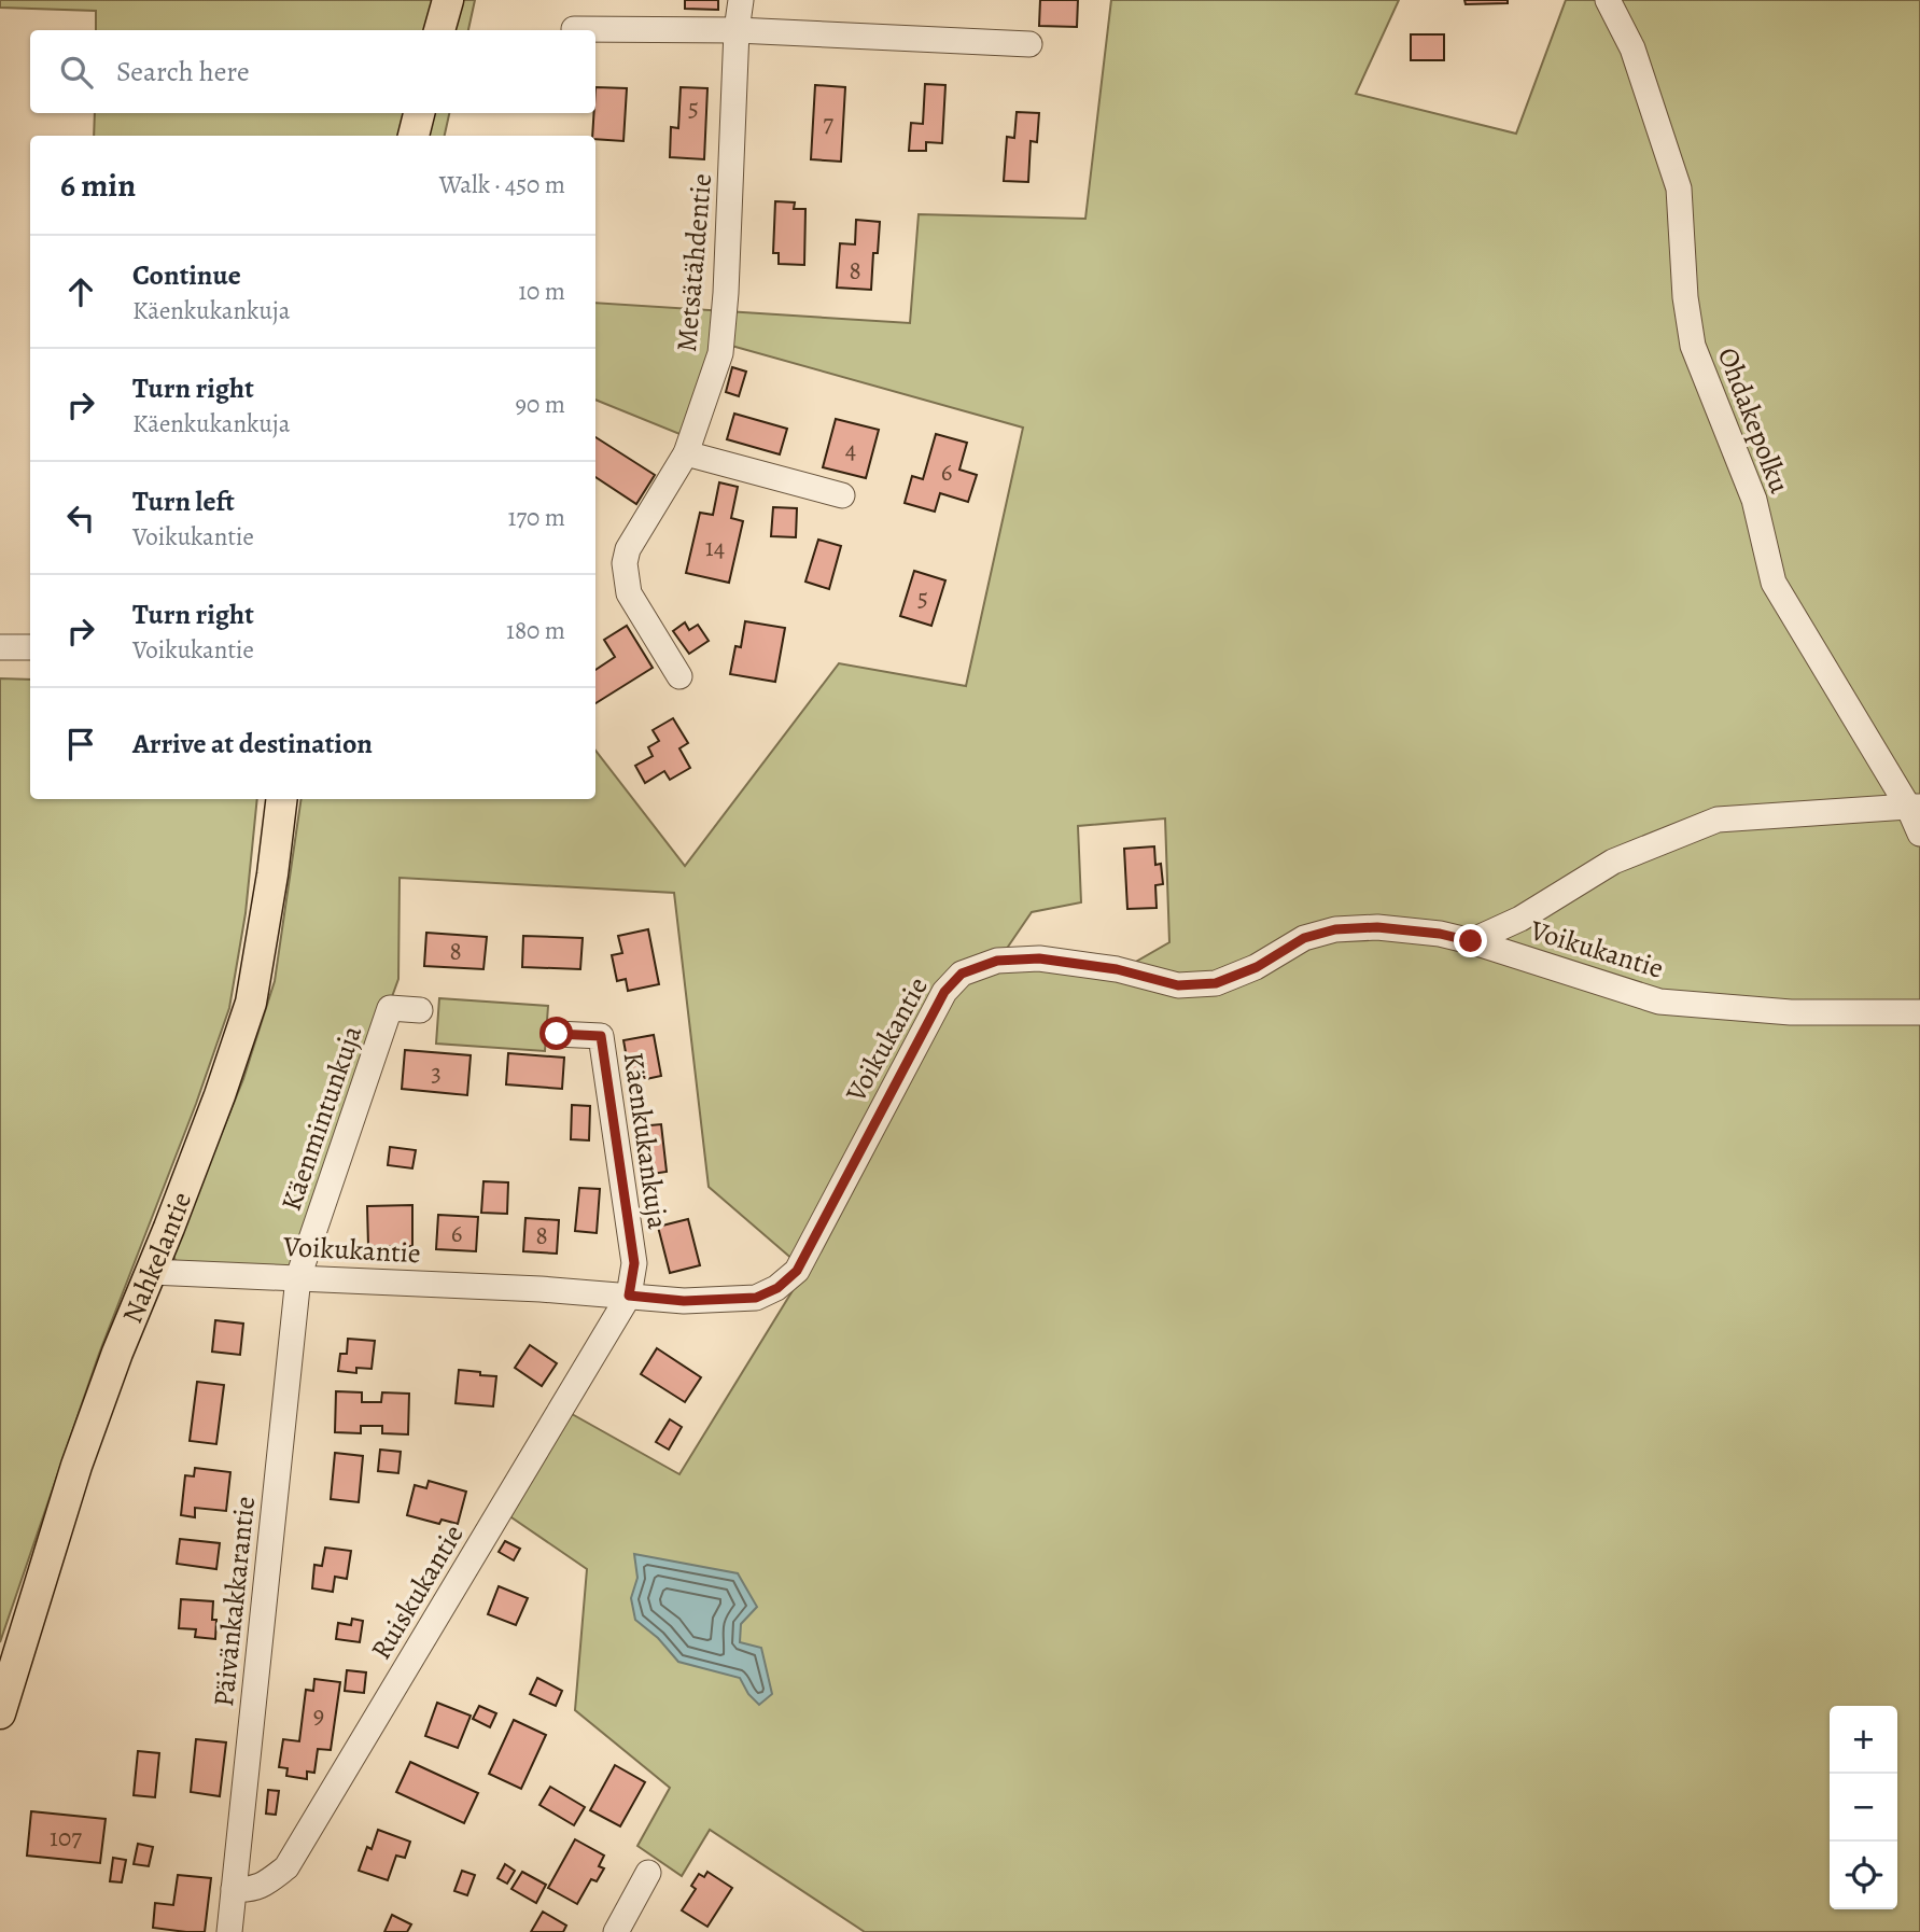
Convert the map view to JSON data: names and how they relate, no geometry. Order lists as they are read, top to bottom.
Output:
{
  "streets": {
    "main road": ["Nahkelantie"],
    "street": [
      "Metsätähdentie",
      "Ohdakepolku",
      "Voikukantie",
      "Käenmintunkuja",
      "Käenkukankuja",
      "Ruiskukantie",
      "Päivänkakkarantie"
    ]
  },
  "crossings": [
    ["Voikukantie", "Käenmintunkuja"],
    ["Voikukantie", "Käenkukankuja"],
    ["Voikukantie", "Nahkelantie"],
    ["Voikukantie", "Ruiskukantie"],
    ["Voikukantie", "Päivänkakkarantie"],
    ["Käenmintunkuja", "Päivänkakkarantie"],
    ["Käenkukankuja", "Ruiskukantie"],
    ["Ruiskukantie", "Päivänkakkarantie"]
  ],
  "house_numbers": [
    "5",
    "7",
    "8",
    "4",
    "6",
    "14",
    "5",
    "8",
    "3",
    "6",
    "8",
    "9",
    "107"
  ],
  "page": {
    "search": "Search here",
    "heading": ["6 min", "Walk · 450 m"],
    "list": [
      ["Continue", "Käenkukankuja", "10 m"],
      ["Turn right", "Käenkukankuja", "90 m"],
      ["Turn left", "Voikukantie", "170 m"],
      ["Turn right", "Voikukantie", "180 m"],
      "Arrive at destination"
    ],
    "map_buttons": ["+", "−"]
  }
}
